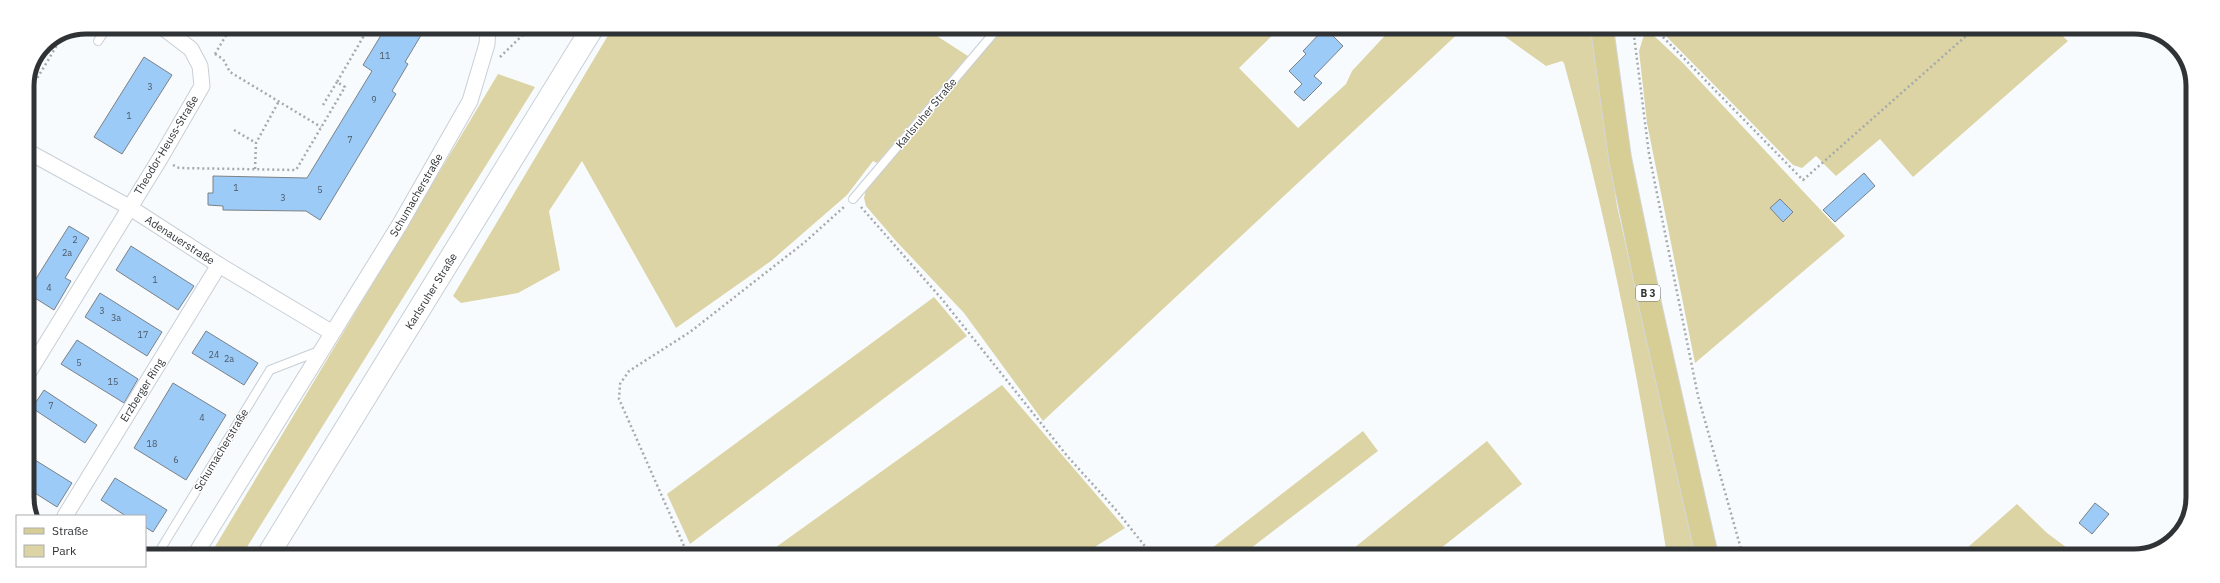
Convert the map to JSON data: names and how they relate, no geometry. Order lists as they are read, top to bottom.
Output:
{
  "streets": {
    "main road": ["Karlsruher Straße", "B 3"],
    "street": [
      "Theodor-Heuss-Straße",
      "Schumacherstraße",
      "Adenauerstraße",
      "Erzberger Ring"
    ]
  },
  "crossings": [
    ["Theodor-Heuss-Straße", "Adenauerstraße"],
    ["Schumacherstraße", "Adenauerstraße"],
    ["Adenauerstraße", "Erzberger Ring"]
  ],
  "house_numbers": [
    "11",
    "3",
    "9",
    "1",
    "7",
    "1",
    "5",
    "3",
    "2",
    "2a",
    "1",
    "4",
    "3",
    "3a",
    "17",
    "24",
    "2a",
    "5",
    "15",
    "7",
    "4",
    "18",
    "6"
  ],
  "legend": ["Straße", "Park"]
}
